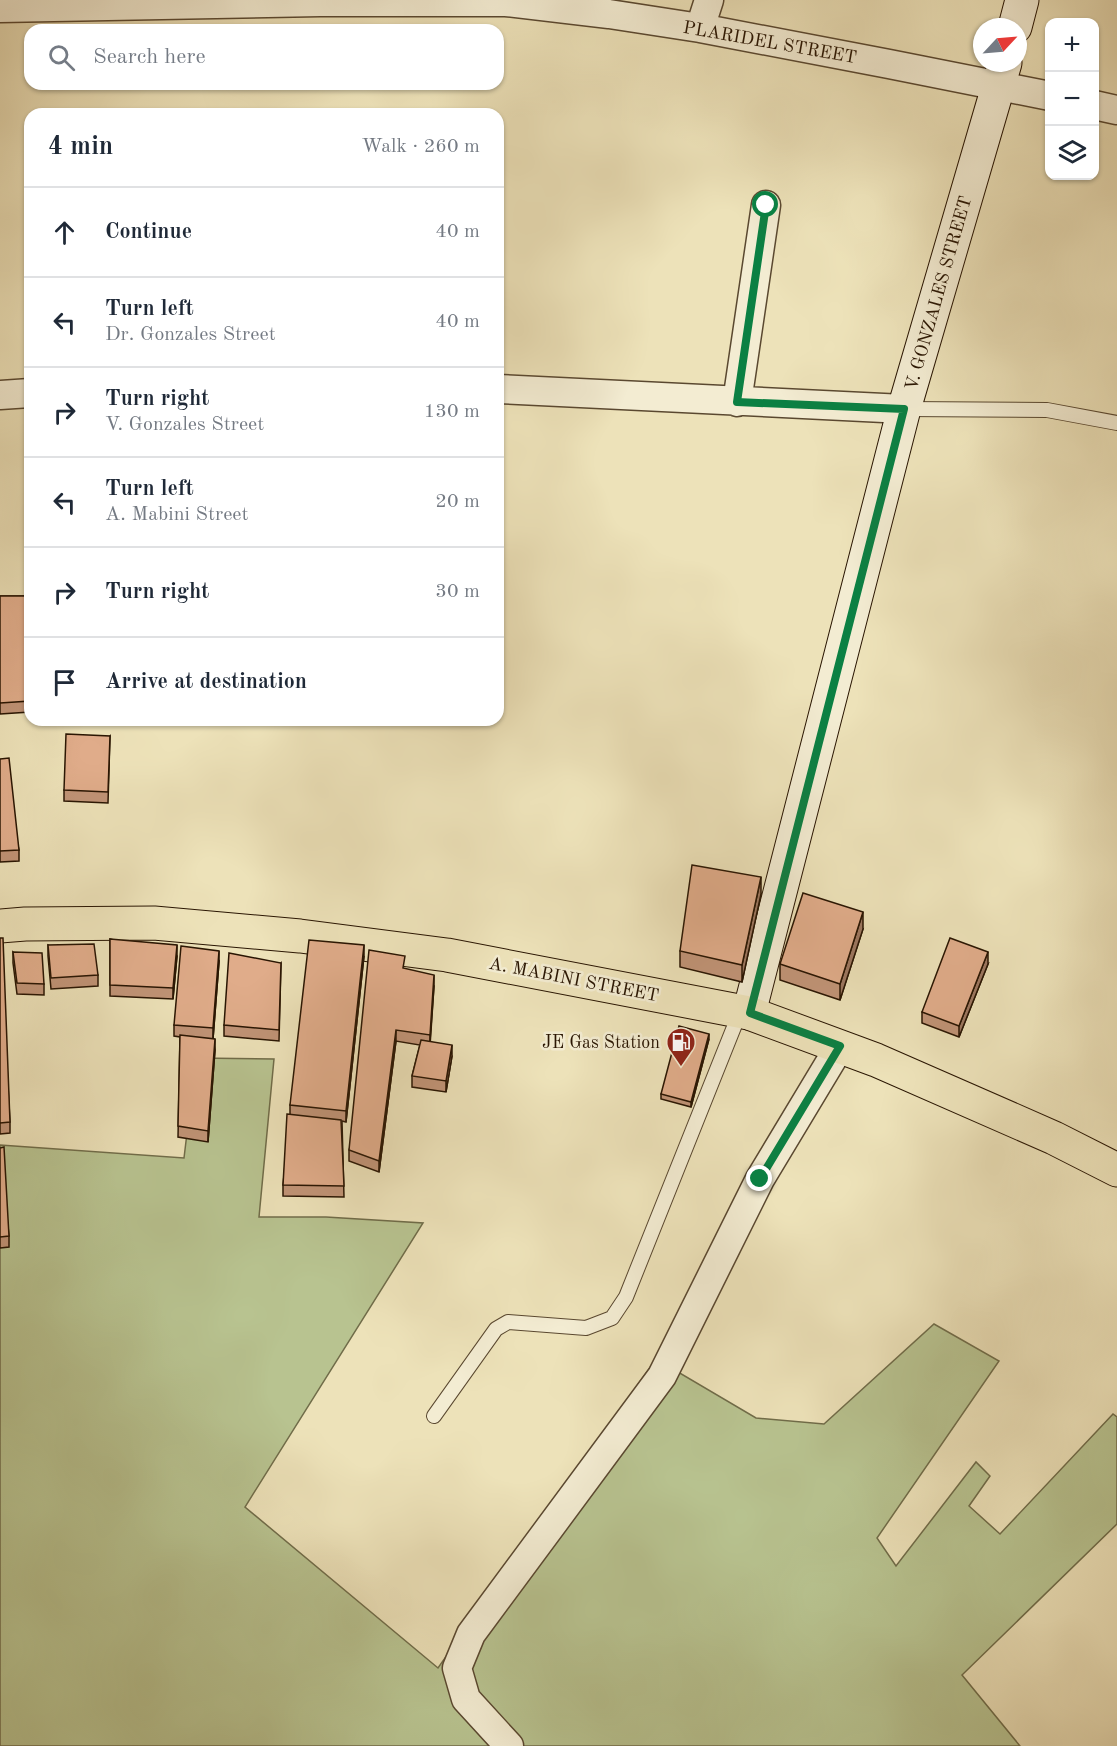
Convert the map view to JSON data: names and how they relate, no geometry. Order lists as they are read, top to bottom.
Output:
{
  "streets": {
    "main road": ["A. MABINI STREET"],
    "street": ["PLARIDEL STREET", "V. GONZALES STREET"]
  },
  "crossings": [
    ["PLARIDEL STREET", "V. GONZALES STREET"],
    ["V. GONZALES STREET", "A. MABINI STREET"]
  ],
  "places": {
    "fuel station": ["JE Gas Station"]
  },
  "north": "top right",
  "page": {
    "map_buttons": ["+", "−"],
    "search": "Search here",
    "heading": ["4 min", "Walk · 260 m"],
    "list": [
      ["Continue", "40 m"],
      ["Turn left", "Dr. Gonzales Street", "40 m"],
      ["Turn right", "V. Gonzales Street", "130 m"],
      ["Turn left", "A. Mabini Street", "20 m"],
      ["Turn right", "30 m"],
      "Arrive at destination"
    ]
  }
}
